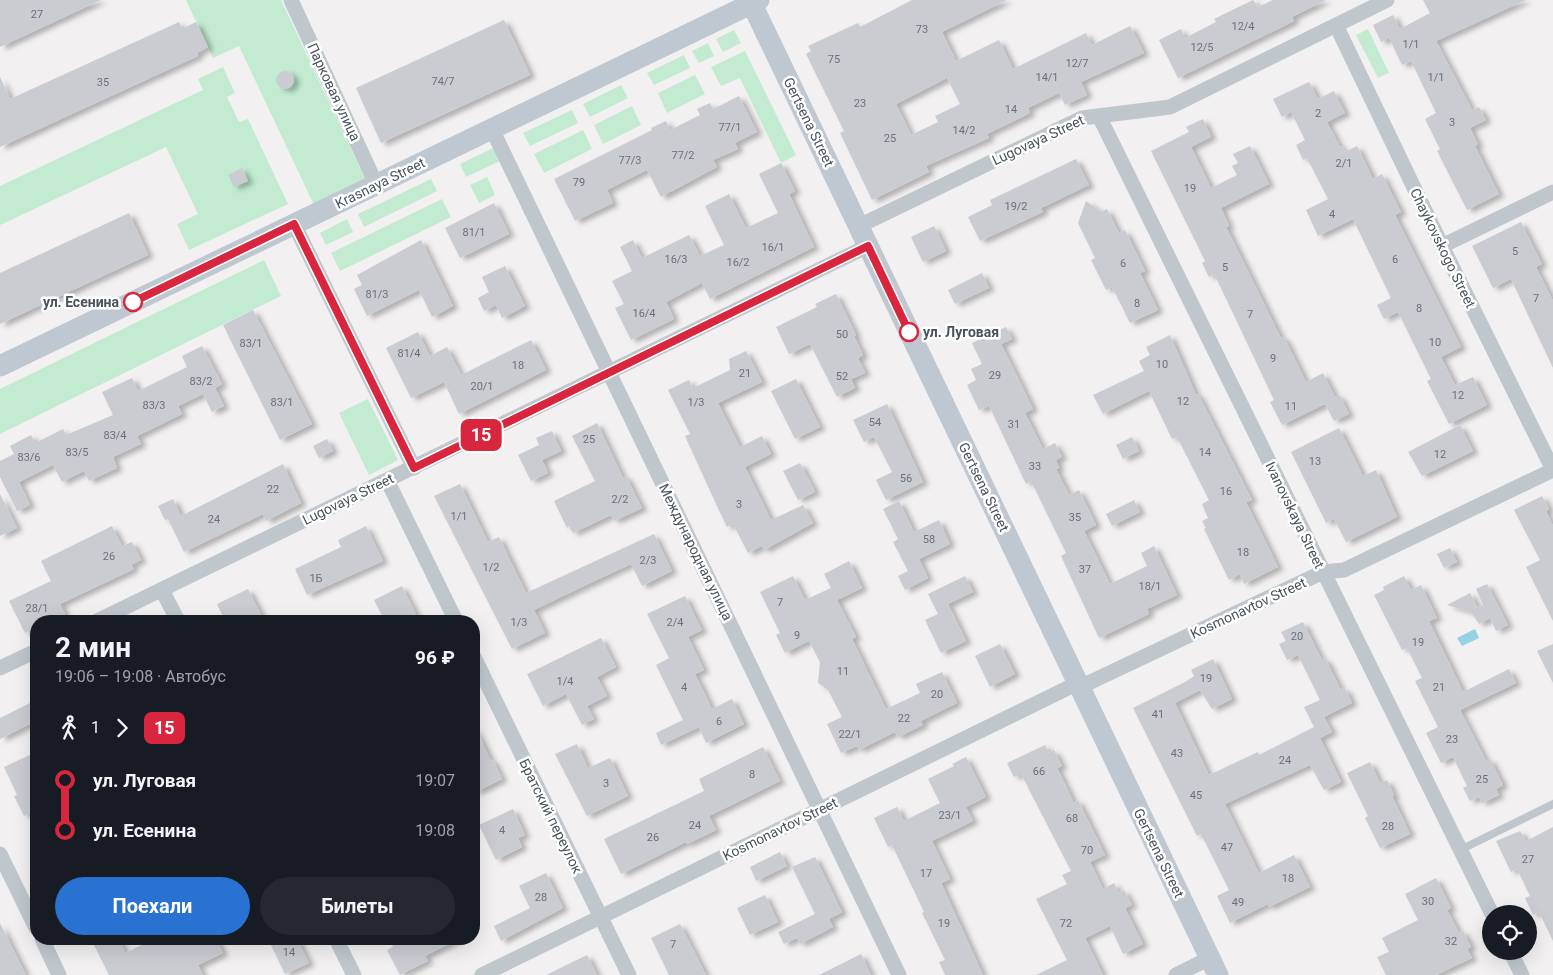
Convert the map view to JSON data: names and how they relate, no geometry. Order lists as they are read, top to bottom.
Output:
{
  "streets": {
    "street": [
      "Парковая улица",
      "Gertsena Street",
      "Lugovaya Street",
      "Krasnaya Street",
      "Chaykovskogo Street",
      "Ivanovskaya Street",
      "Международная улица",
      "Kosmonavtov Street",
      "Братский переулок"
    ]
  },
  "crossings": [
    ["Парковая улица", "Krasnaya Street"],
    ["Gertsena Street", "Lugovaya Street"],
    ["Gertsena Street", "Krasnaya Street"],
    ["Gertsena Street", "Kosmonavtov Street"],
    ["Lugovaya Street", "Chaykovskogo Street"],
    ["Lugovaya Street", "Ivanovskaya Street"],
    ["Lugovaya Street", "Международная улица"],
    ["Krasnaya Street", "Международная улица"],
    ["Chaykovskogo Street", "Kosmonavtov Street"],
    ["Ivanovskaya Street", "Kosmonavtov Street"],
    ["Международная улица", "Kosmonavtov Street"],
    ["Kosmonavtov Street", "Братский переулок"]
  ],
  "places": ["ул. Есенина", "ул. Луговая"],
  "lines": ["bus line 15"],
  "house_numbers": [
    "27",
    "12/4",
    "73",
    "1/1",
    "12/5",
    "75",
    "12/7",
    "14/1",
    "1/1",
    "74/7",
    "35",
    "23",
    "14",
    "2",
    "3",
    "77/1",
    "14/2",
    "25",
    "77/2",
    "77/3",
    "2/1",
    "79",
    "19",
    "19/2",
    "4",
    "81/1",
    "16/1",
    "5",
    "16/3",
    "6",
    "16/2",
    "6",
    "5",
    "81/3",
    "7",
    "8",
    "8",
    "16/4",
    "7",
    "50",
    "10",
    "83/1",
    "81/4",
    "9",
    "10",
    "18",
    "21",
    "29",
    "52",
    "83/2",
    "20/1",
    "12",
    "12",
    "83/1",
    "1/3",
    "83/3",
    "11",
    "54",
    "31",
    "83/4",
    "25",
    "83/5",
    "14",
    "12",
    "83/6",
    "13",
    "33",
    "56",
    "22",
    "16",
    "2/2",
    "3",
    "1/1",
    "35",
    "24",
    "58",
    "18",
    "26",
    "2/3",
    "1/2",
    "37",
    "1Б",
    "18/1",
    "7",
    "28/1",
    "1/3",
    "2/4",
    "9",
    "20",
    "19",
    "11",
    "19",
    "1/4",
    "4",
    "21",
    "20",
    "41",
    "22",
    "6",
    "22/1",
    "23",
    "43",
    "24",
    "66",
    "8",
    "25",
    "3",
    "45",
    "23/1",
    "68",
    "24",
    "28",
    "4",
    "26",
    "47",
    "70",
    "27",
    "17",
    "18",
    "28",
    "30",
    "49",
    "19",
    "72",
    "32",
    "7",
    "14"
  ],
  "page": {
    "on_map": "15",
    "heading": ["2 мин", "19:06 – 19:08 · Автобус", "96 ₽"],
    "legs": ["1", "15"],
    "list": [
      {
        "name": "ул. Луговая",
        "value": "19:07"
      },
      {
        "name": "ул. Есенина",
        "value": "19:08"
      }
    ],
    "buttons": ["Поехали", "Билеты"]
  }
}
